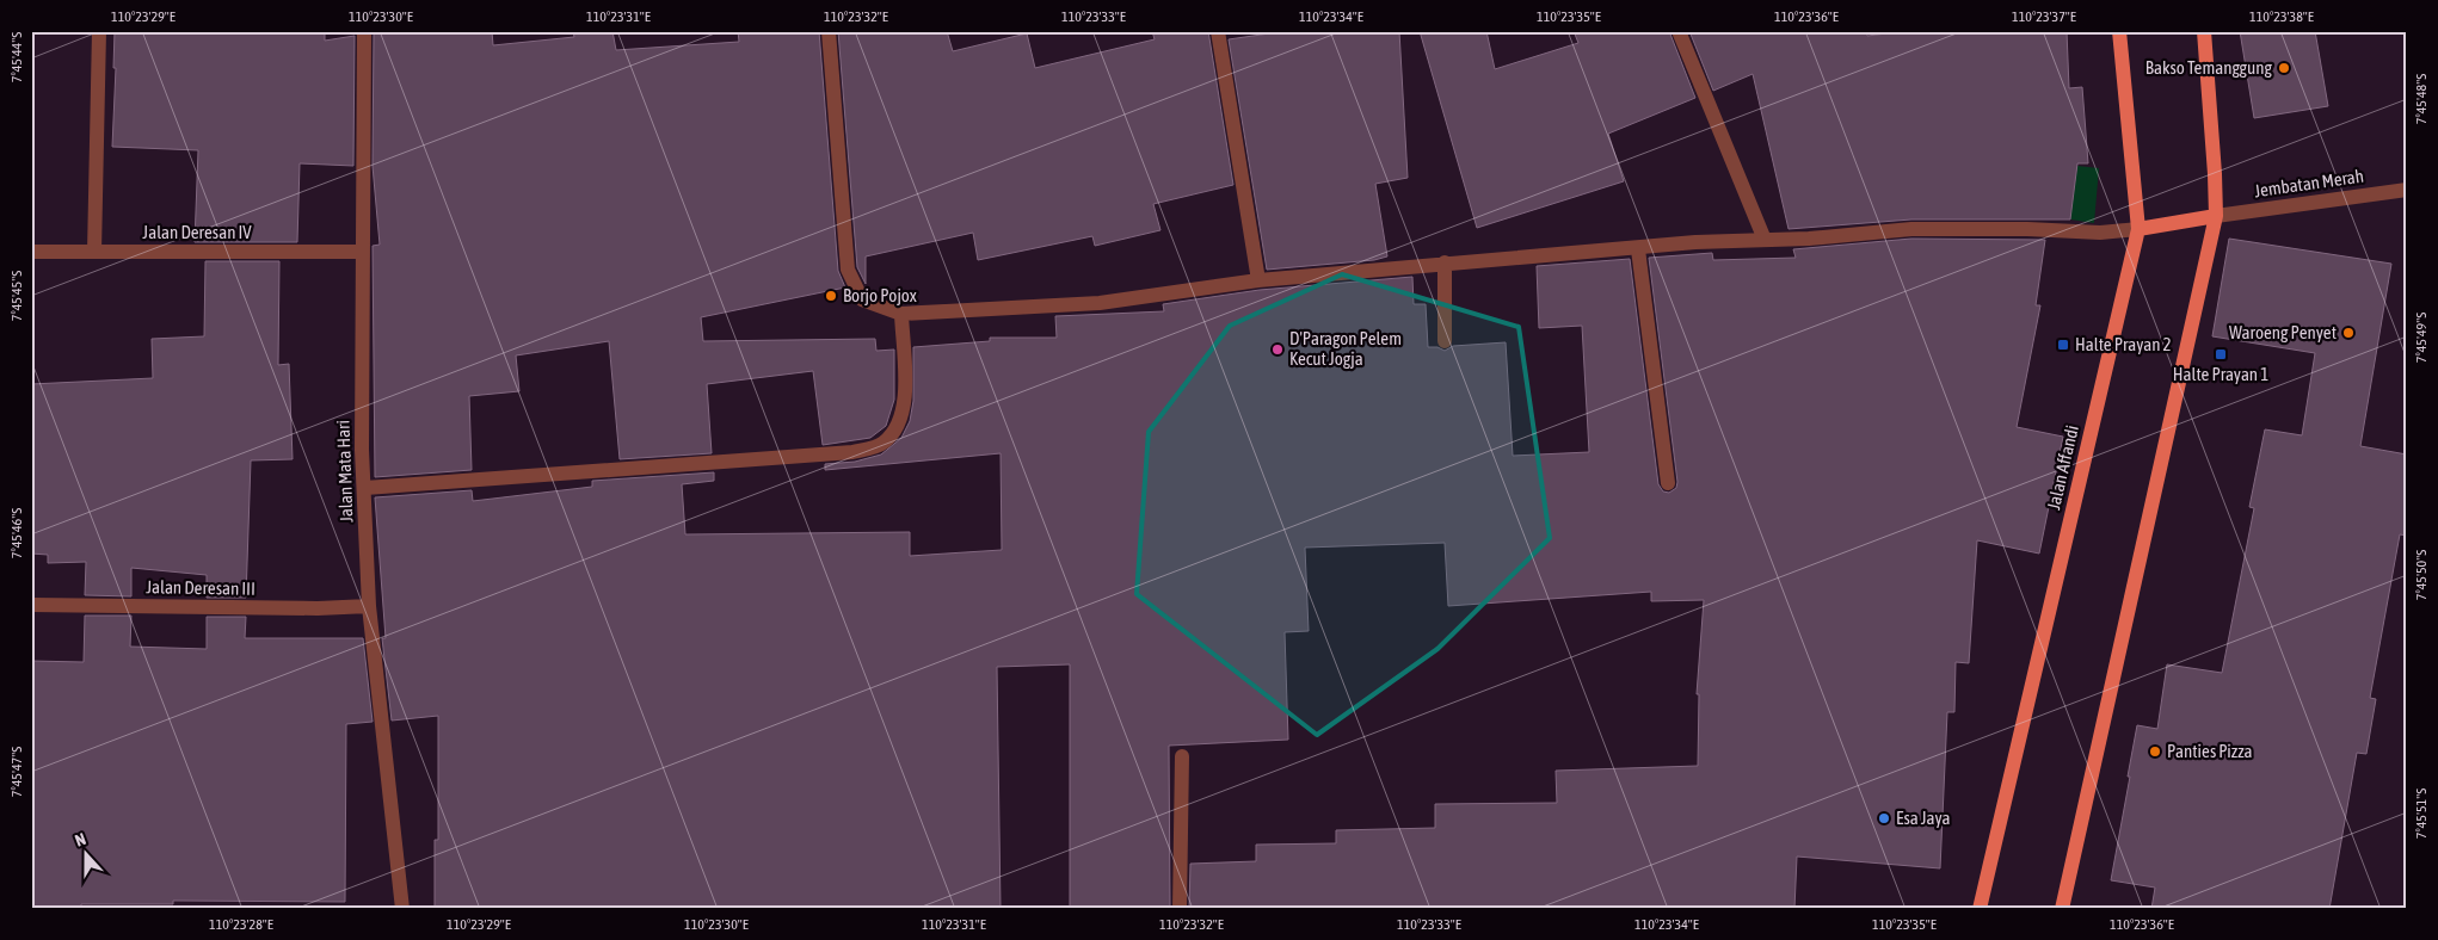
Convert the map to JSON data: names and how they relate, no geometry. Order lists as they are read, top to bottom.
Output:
{
  "streets": {
    "main road": ["Jalan Affandi"],
    "street": [
      "Jembatan Merah",
      "Jalan Deresan IV",
      "Jalan Mata Hari",
      "Jalan Deresan III"
    ]
  },
  "crossings": [
    ["Jalan Deresan IV", "Jalan Mata Hari"],
    ["Jalan Mata Hari", "Jalan Deresan III"]
  ],
  "places": {
    "other": [
      "Bakso Temanggung",
      "Borjo Pojox",
      "Waroeng Penyet",
      "D'Paragon Pelem Kecut Jogja",
      "Panties Pizza",
      "Esa Jaya"
    ],
    "transit": ["Halte Prayan 2", "Halte Prayan 1"]
  },
  "north": "top",
  "coordinates": [
    "110°23'29\"E",
    "110°23'30\"E",
    "110°23'31\"E",
    "110°23'32\"E",
    "110°23'33\"E",
    "110°23'34\"E",
    "110°23'35\"E",
    "110°23'36\"E",
    "110°23'37\"E",
    "110°23'38\"E",
    "7°45'44\"S",
    "7°45'48\"S",
    "7°45'45\"S",
    "7°45'49\"S",
    "7°45'46\"S",
    "7°45'50\"S",
    "7°45'47\"S",
    "7°45'51\"S",
    "110°23'28\"E"
  ]
}
